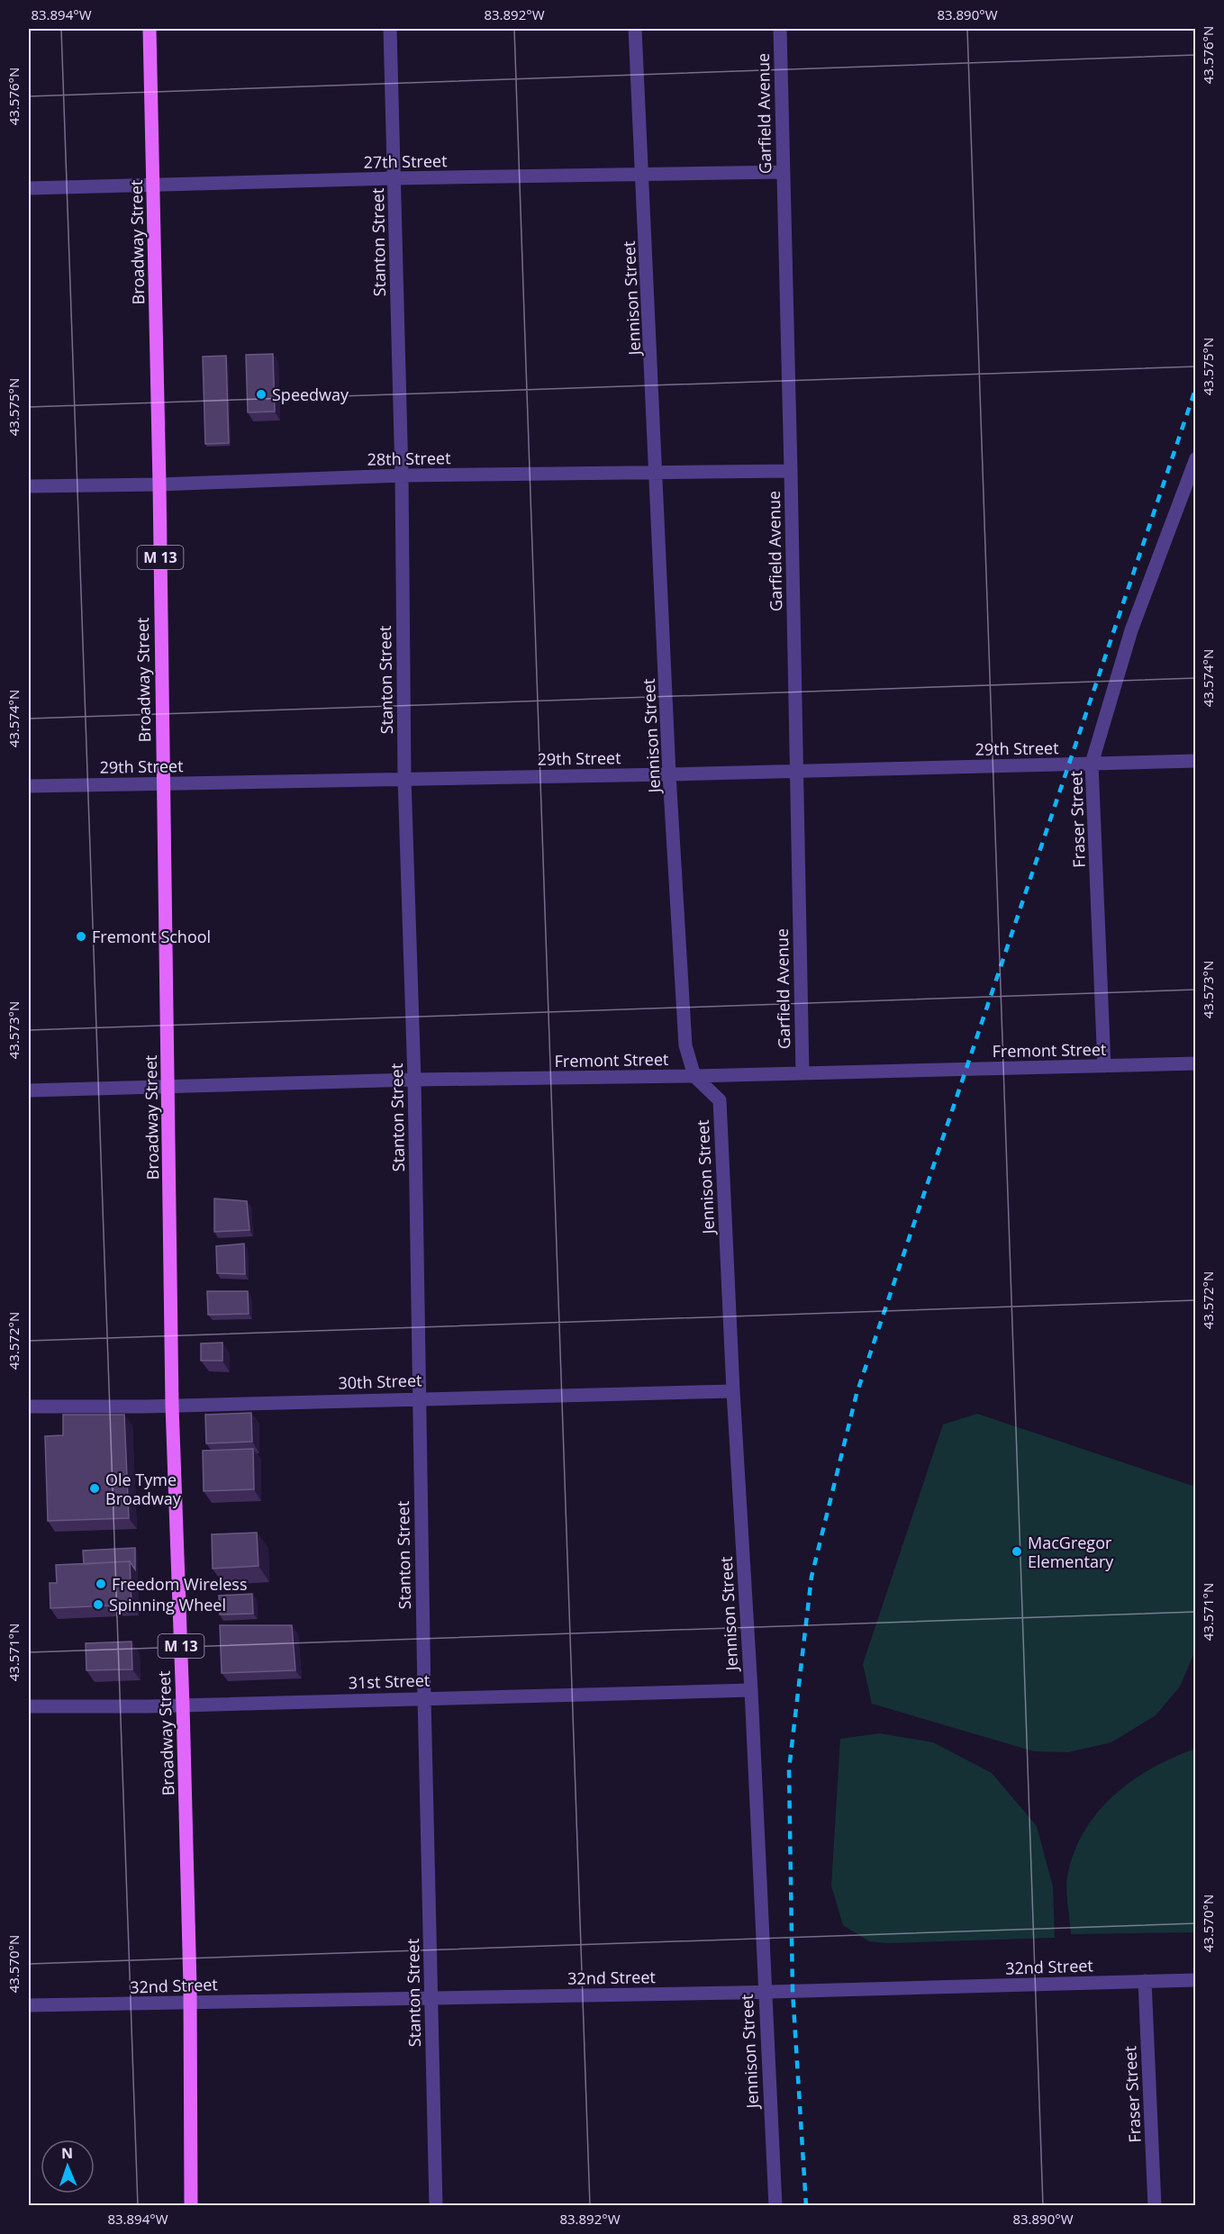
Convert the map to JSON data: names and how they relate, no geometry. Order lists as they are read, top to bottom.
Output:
{
  "streets": {
    "main road": ["Broadway Street", "M 13"],
    "street": [
      "Garfield Avenue",
      "27th Street",
      "Stanton Street",
      "Jennison Street",
      "28th Street",
      "29th Street",
      "Fraser Street",
      "Fremont Street",
      "30th Street",
      "31st Street",
      "32nd Street"
    ]
  },
  "crossings": [
    ["Garfield Avenue", "27th Street"],
    ["Garfield Avenue", "28th Street"],
    ["Garfield Avenue", "29th Street"],
    ["Garfield Avenue", "Fremont Street"],
    ["27th Street", "Broadway Street"],
    ["27th Street", "Stanton Street"],
    ["27th Street", "Jennison Street"],
    ["Broadway Street", "28th Street"],
    ["Broadway Street", "29th Street"],
    ["Broadway Street", "Fremont Street"],
    ["Broadway Street", "30th Street"],
    ["Broadway Street", "31st Street"],
    ["Broadway Street", "32nd Street"],
    ["Stanton Street", "28th Street"],
    ["Stanton Street", "29th Street"],
    ["Stanton Street", "Fremont Street"],
    ["Stanton Street", "30th Street"],
    ["Stanton Street", "31st Street"],
    ["Stanton Street", "32nd Street"],
    ["Jennison Street", "28th Street"],
    ["Jennison Street", "29th Street"],
    ["Jennison Street", "Fremont Street"],
    ["Jennison Street", "30th Street"],
    ["Jennison Street", "31st Street"],
    ["Jennison Street", "32nd Street"],
    ["29th Street", "Fraser Street"],
    ["Fraser Street", "Fremont Street"],
    ["Fraser Street", "32nd Street"]
  ],
  "places": [
    "Speedway",
    "Fremont School",
    "Ole Tyme Broadway",
    "MacGregor Elementary",
    "Freedom Wireless",
    "Spinning Wheel"
  ],
  "north": "top",
  "coordinates": [
    "83.894°W",
    "83.892°W",
    "83.890°W",
    "43.576°N",
    "43.575°N",
    "43.574°N",
    "43.573°N",
    "43.572°N",
    "43.571°N",
    "43.570°N"
  ]
}
